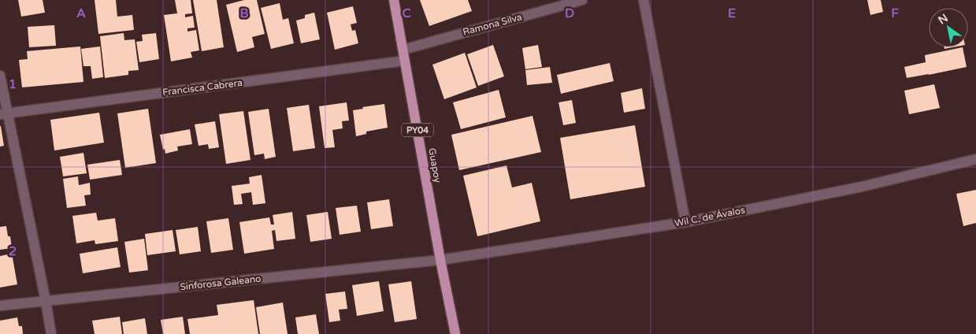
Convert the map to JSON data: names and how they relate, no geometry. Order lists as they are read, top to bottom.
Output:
{
  "streets": {
    "main road": ["PY04", "Guapoy"],
    "street": [
      "Ramona Silva",
      "Francisca Cabrera",
      "Wil C. de Ávalos",
      "Sinforosa Galeano"
    ]
  },
  "crossings": [
    ["Ramona Silva", "Guapoy"],
    ["Francisca Cabrera", "Guapoy"],
    ["Guapoy", "Wil C. de Ávalos"],
    ["Guapoy", "Sinforosa Galeano"],
    ["Wil C. de Ávalos", "Sinforosa Galeano"]
  ],
  "north": "top left",
  "grid": {
    "columns": [
      "A",
      "B",
      "C",
      "D",
      "E",
      "F"
    ],
    "rows": ["1", "2"]
  }
}
